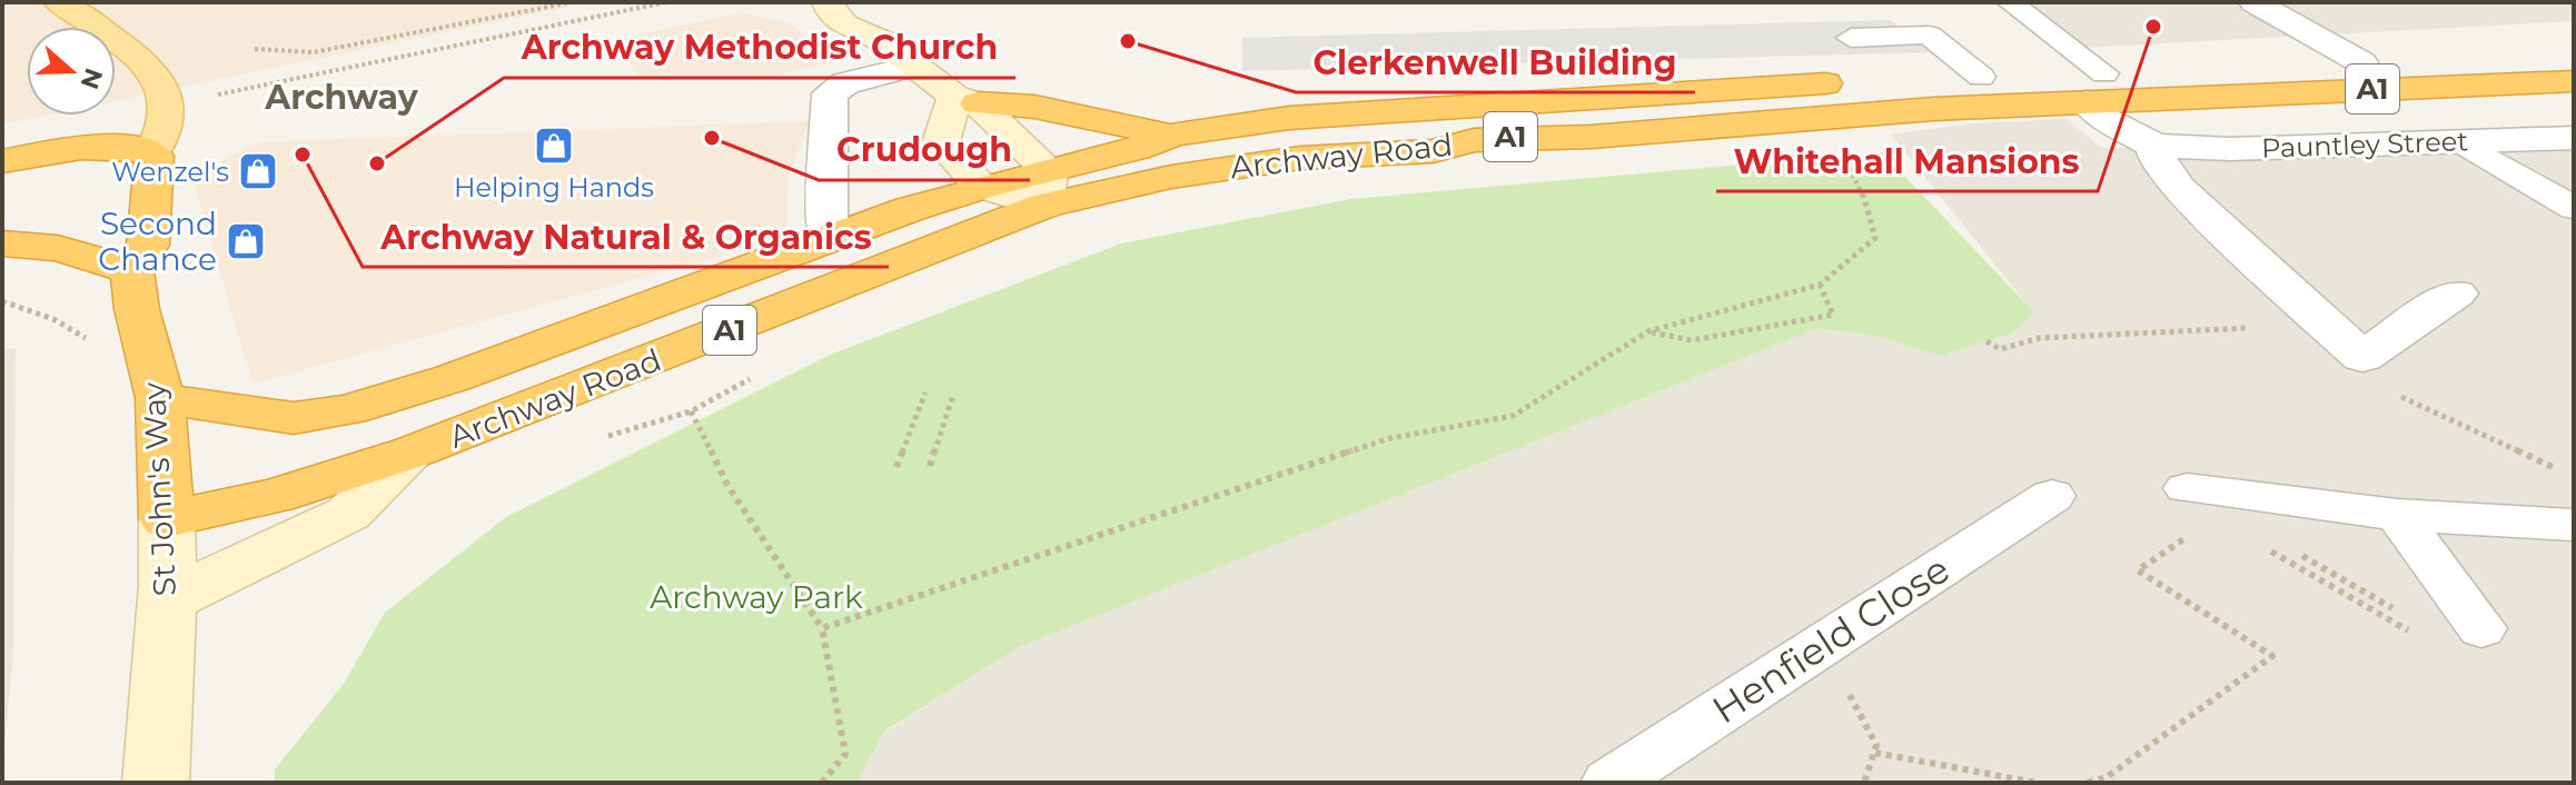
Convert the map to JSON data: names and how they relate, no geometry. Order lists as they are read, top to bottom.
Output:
{
  "streets": {
    "highway": ["A1", "Archway Road", "St John's Way"],
    "street": ["Pauntley Street"],
    "lane": ["Henfield Close"]
  },
  "crossings": [
    ["Pauntley Street", "Archway Road"],
    ["Archway Road", "St John's Way"]
  ],
  "districts": ["Archway"],
  "parks": ["Archway Park"],
  "places": {
    "other": [
      "Whitehall Mansions",
      "Clerkenwell Building",
      "Crudough",
      "Archway Natural & Organics",
      "Archway Methodist Church"
    ],
    "shop": ["Helping Hands", "Wenzel's", "Second Chance"]
  },
  "north": "right"
}
